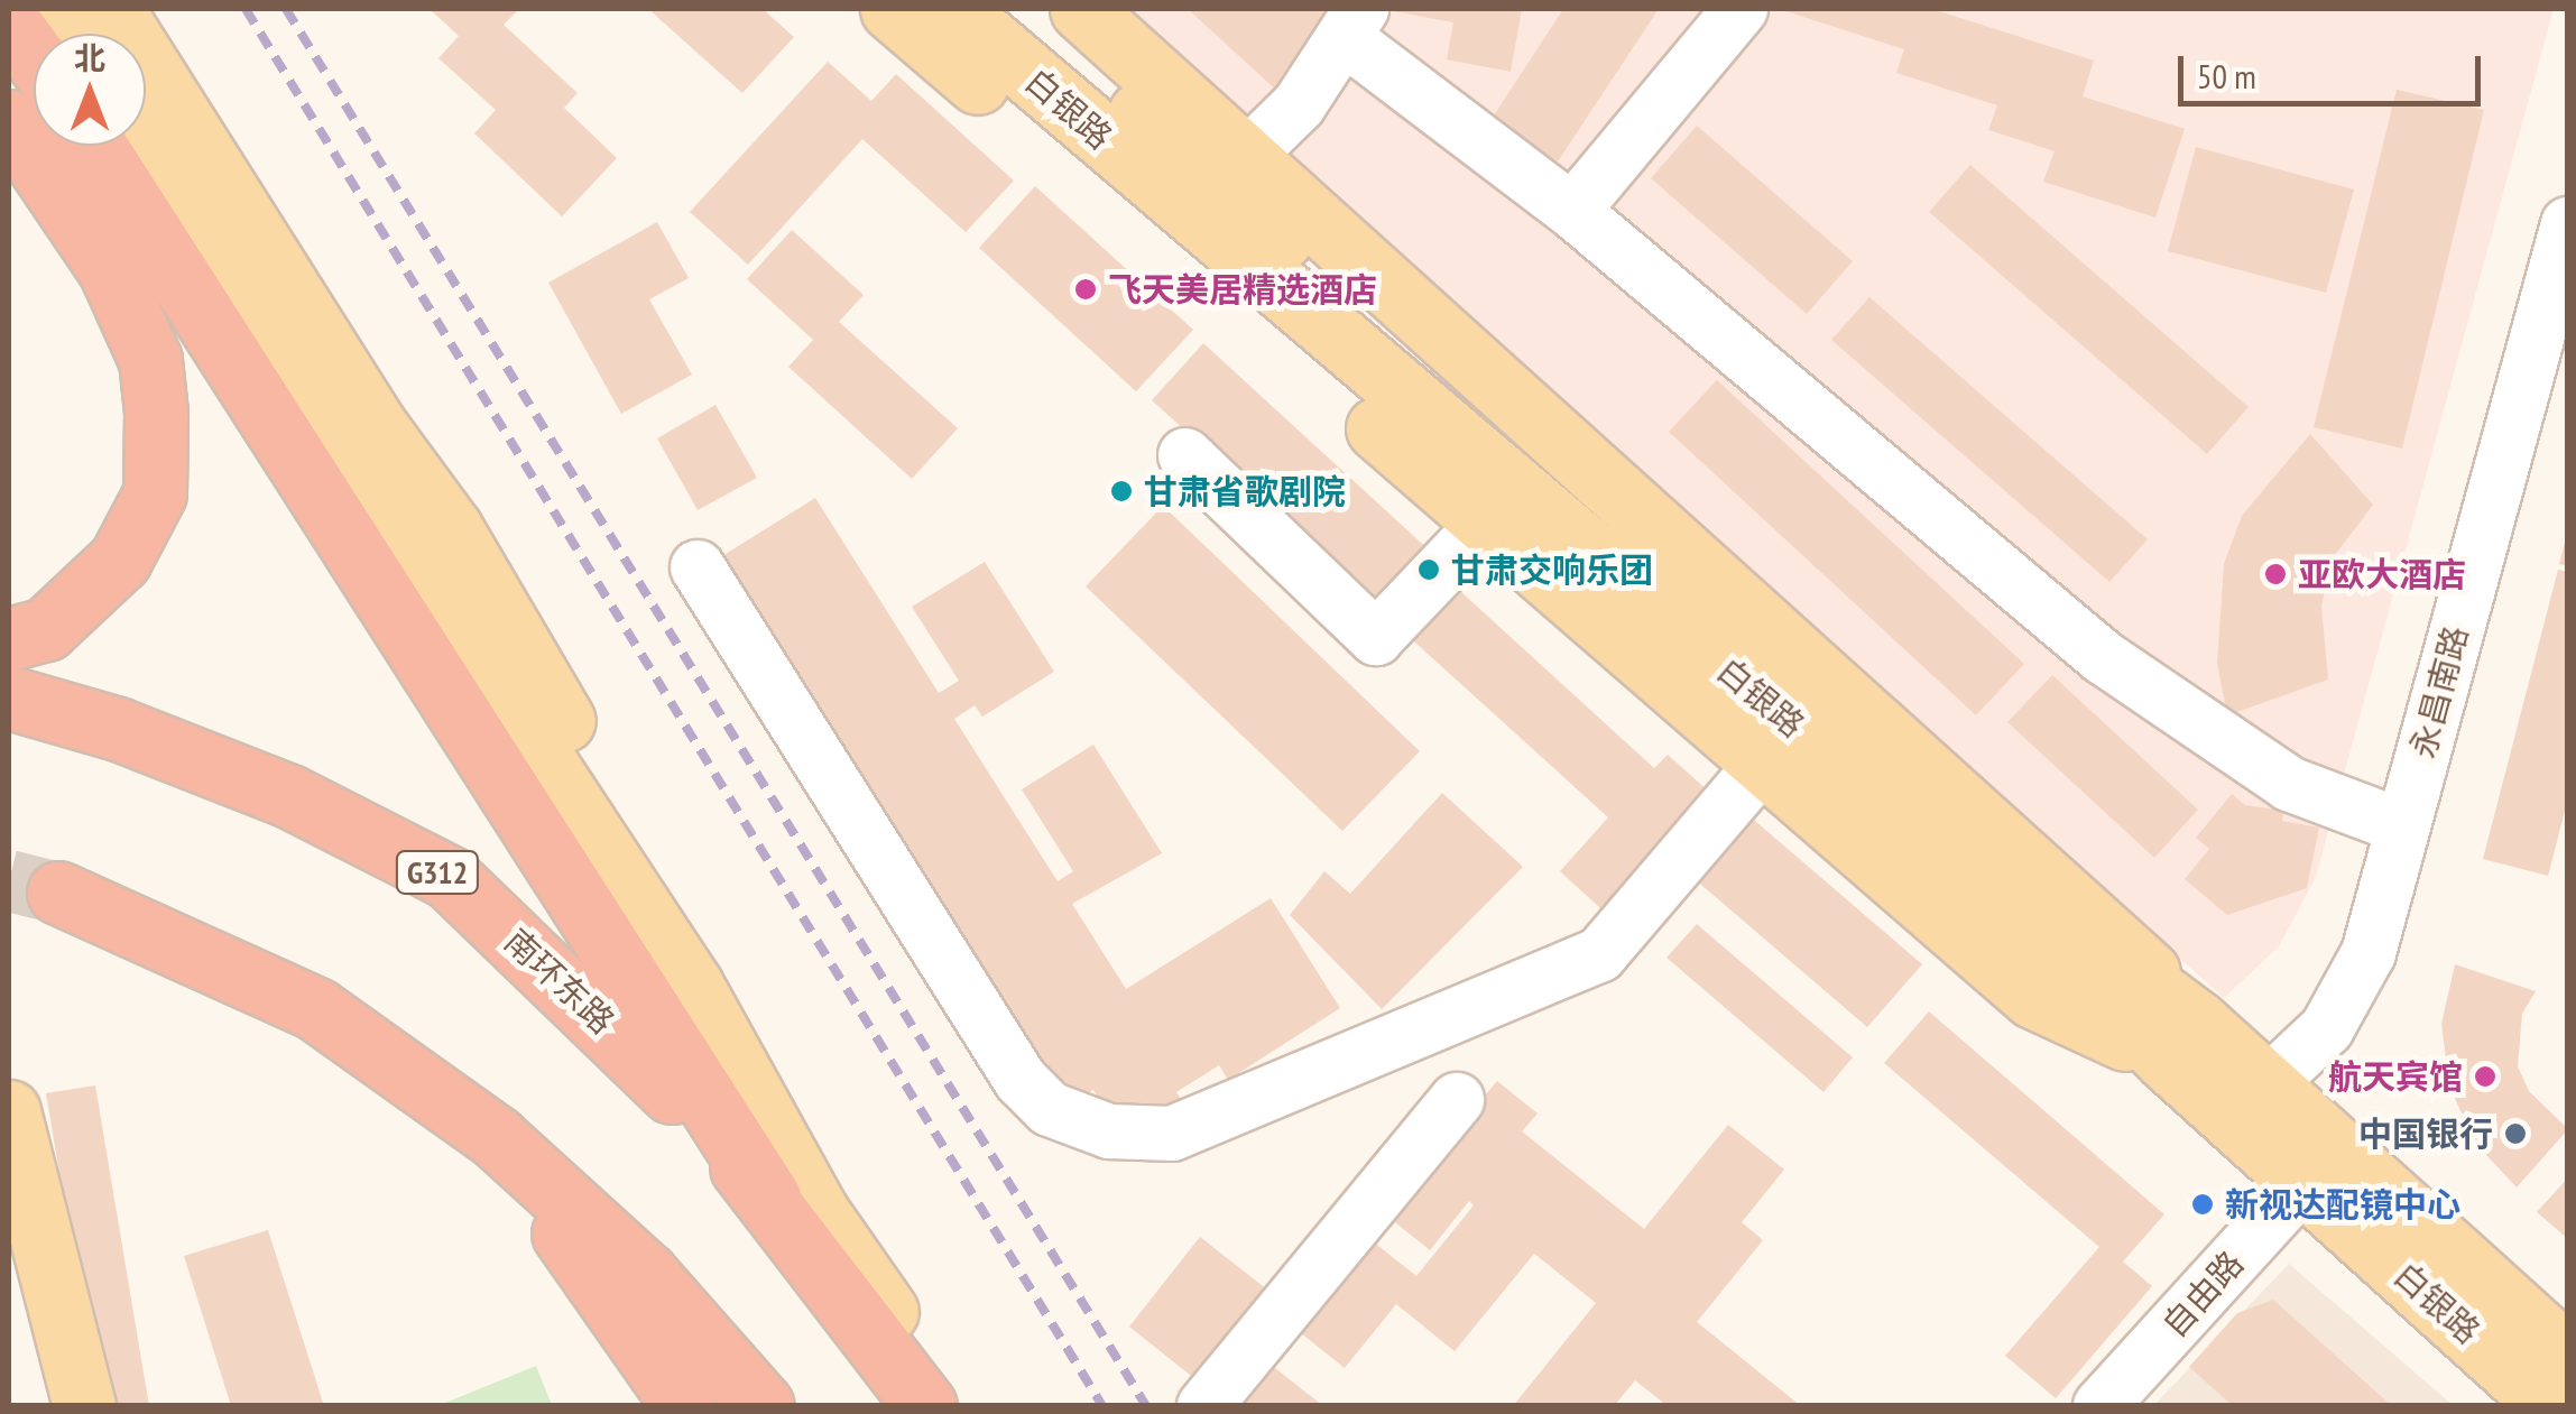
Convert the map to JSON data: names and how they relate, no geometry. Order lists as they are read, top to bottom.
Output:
{
  "streets": {
    "highway": ["G312", "南环东路"],
    "main road": ["白银路"],
    "street": ["永昌南路", "自由路"]
  },
  "crossings": [
    ["白银路", "永昌南路"],
    ["白银路", "自由路"]
  ],
  "places": [
    "飞天美居精选酒店",
    "甘肃省歌剧院",
    "甘肃交响乐团",
    "亚欧大酒店",
    "航天宾馆",
    "中国银行",
    "新视达配镜中心"
  ],
  "scale_bar": "50 m",
  "north": "top"
}
